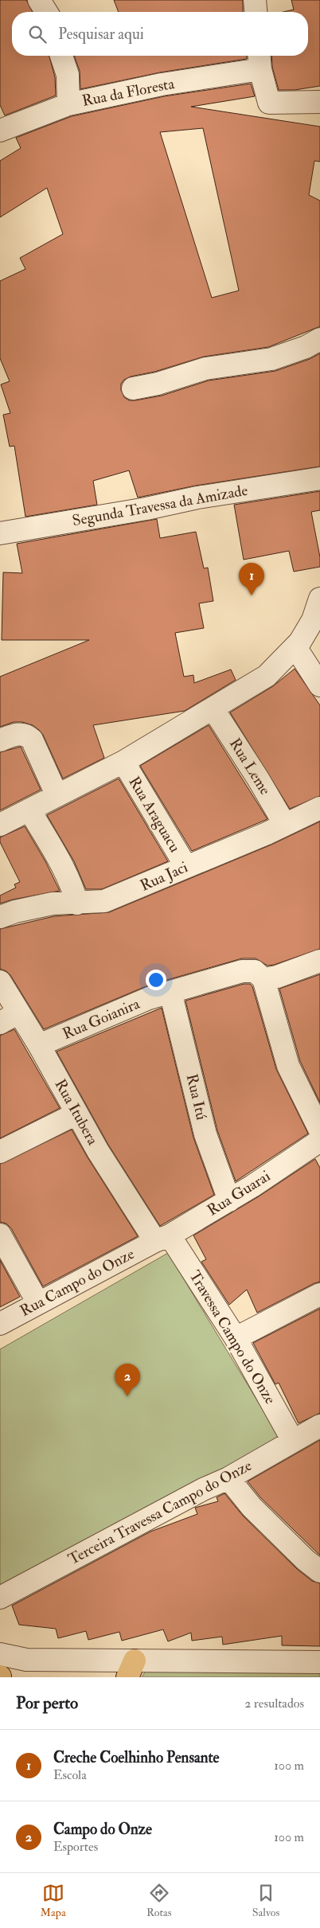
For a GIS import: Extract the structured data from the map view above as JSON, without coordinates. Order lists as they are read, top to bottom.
{
  "streets": {
    "street": [
      "Rua da Floresta",
      "Segunda Travessa da Amizade",
      "Rua Leme",
      "Rua Araguacu",
      "Rua Jaci",
      "Rua Goianira",
      "Rua Itú",
      "Rua Itubera",
      "Rua Guarai",
      "Rua Campo do Onze",
      "Travessa Campo do Onze",
      "Terceira Travessa Campo do Onze"
    ]
  },
  "crossings": [
    ["Rua Leme", "Rua Jaci"],
    ["Rua Araguacu", "Rua Jaci"],
    ["Rua Goianira", "Rua Itú"],
    ["Rua Goianira", "Rua Itubera"],
    ["Rua Itú", "Rua Guarai"],
    ["Rua Itubera", "Rua Guarai"],
    ["Rua Itubera", "Rua Campo do Onze"],
    ["Rua Itubera", "Travessa Campo do Onze"],
    ["Rua Guarai", "Rua Campo do Onze"],
    ["Rua Guarai", "Travessa Campo do Onze"],
    ["Rua Campo do Onze", "Travessa Campo do Onze"],
    ["Travessa Campo do Onze", "Terceira Travessa Campo do Onze"]
  ],
  "page": {
    "search": "Pesquisar aqui",
    "pins": ["1", "2"],
    "heading": ["Por perto", "2 resultados"],
    "list": [
      {
        "mark": "1",
        "name": "Creche Coelhinho Pensante",
        "note": "Escola",
        "value": "100 m"
      },
      {
        "mark": "2",
        "name": "Campo do Onze",
        "note": "Esportes",
        "value": "100 m"
      }
    ],
    "nav": ["Mapa", "Rotas", "Salvos"]
  }
}
